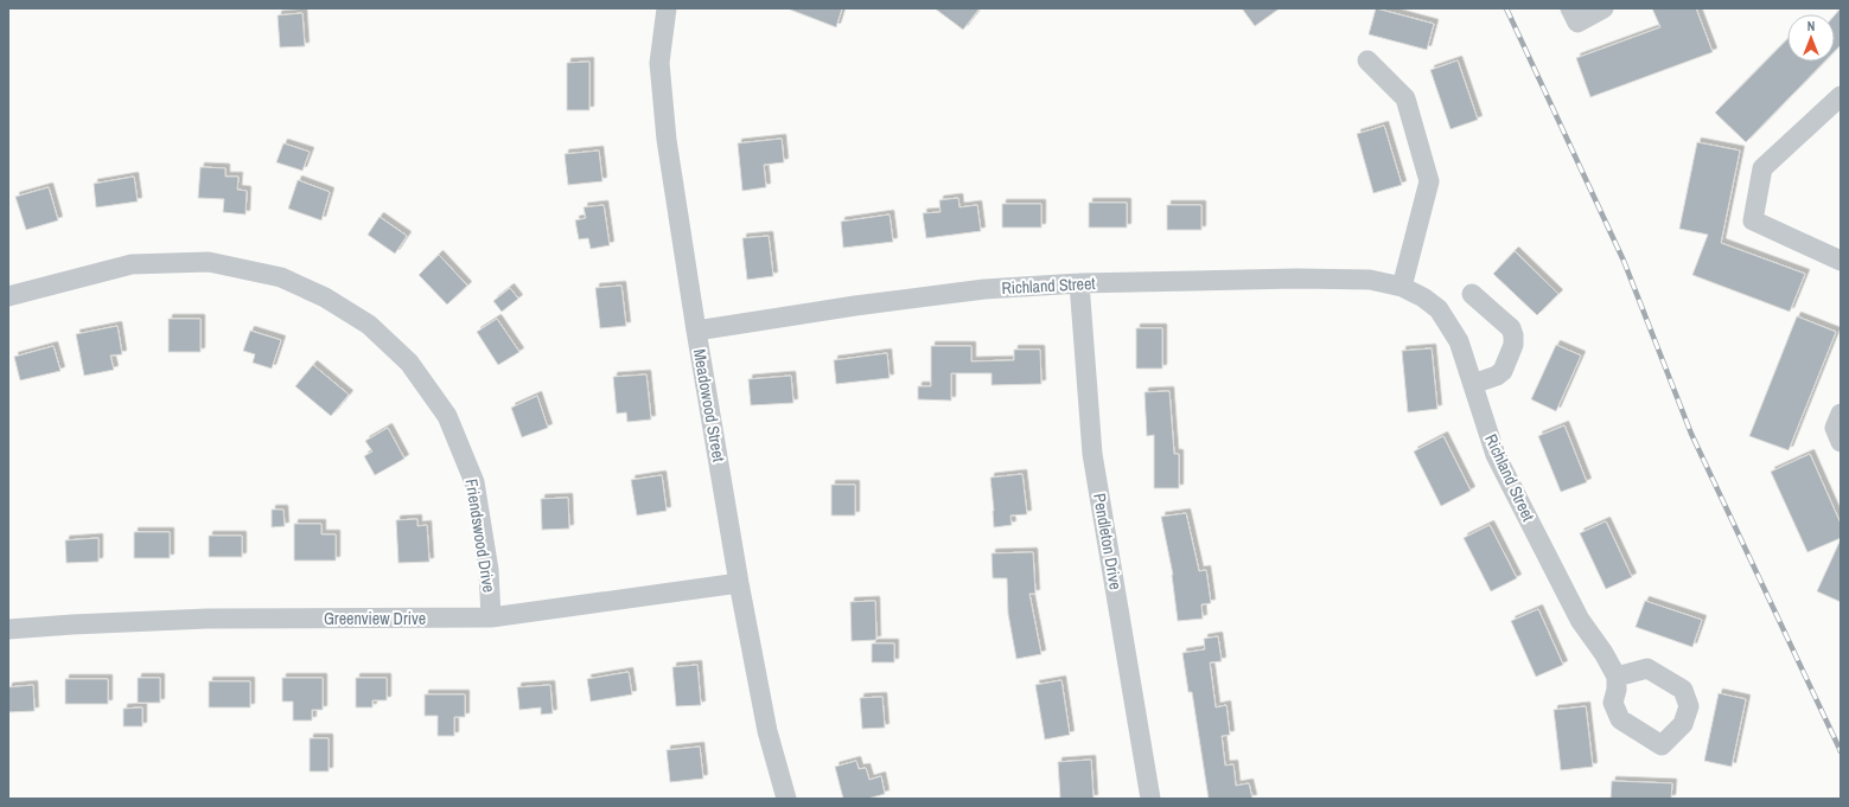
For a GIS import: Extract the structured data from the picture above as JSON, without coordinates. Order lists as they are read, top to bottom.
{
  "streets": {
    "street": [
      "Richland Street",
      "Meadowood Street",
      "Friendswood Drive",
      "Pendleton Drive",
      "Greenview Drive"
    ]
  },
  "crossings": [
    ["Richland Street", "Meadowood Street"],
    ["Richland Street", "Pendleton Drive"],
    ["Meadowood Street", "Greenview Drive"],
    ["Friendswood Drive", "Greenview Drive"]
  ],
  "north": "top"
}
